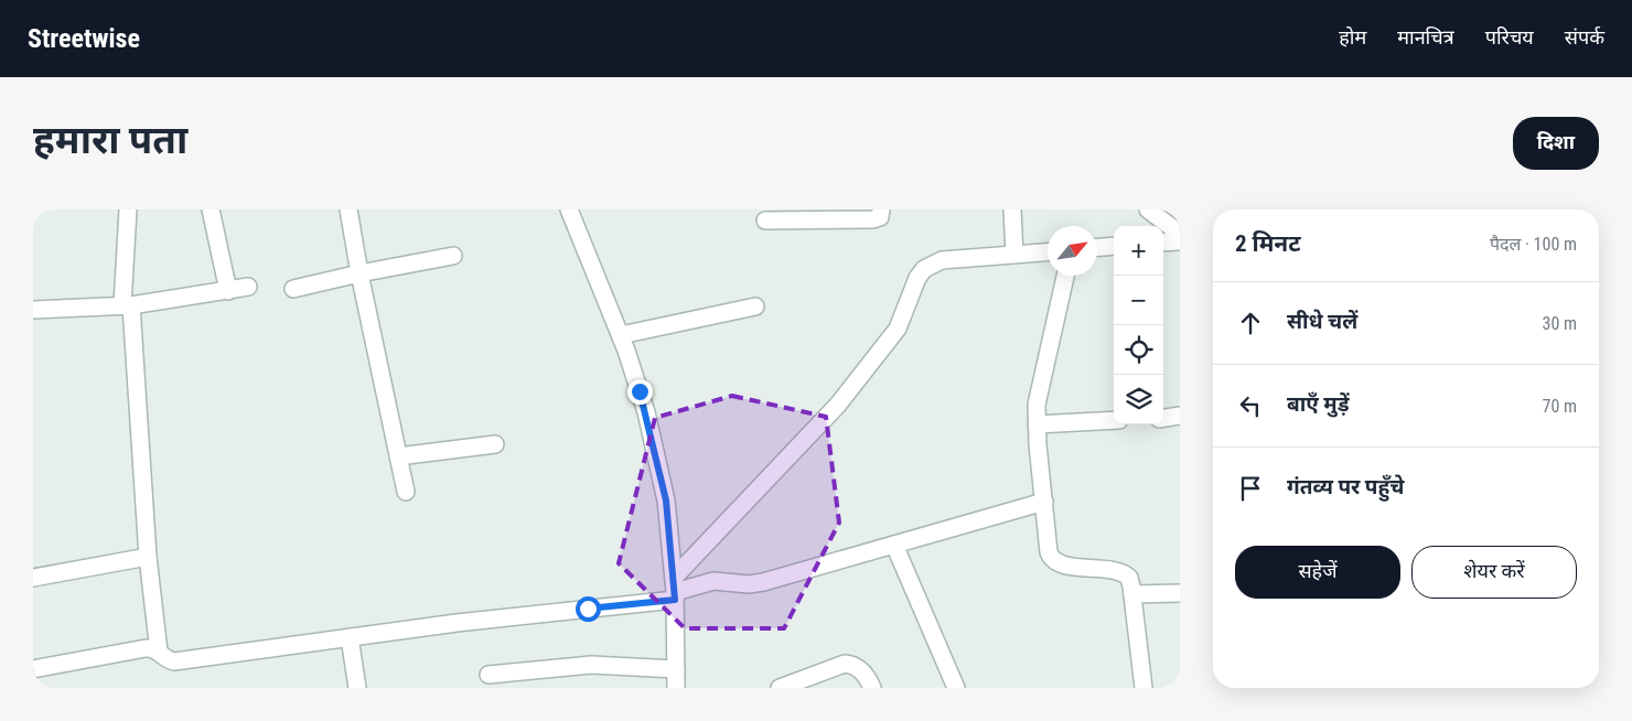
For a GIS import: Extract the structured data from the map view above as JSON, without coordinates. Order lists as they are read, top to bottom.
{
  "north": "top right",
  "page": {
    "header": "Streetwise",
    "nav": [
      "होम",
      "मानचित्र",
      "परिचय",
      "संपर्क"
    ],
    "buttons": [
      "दिशा",
      ["सहेजें", "शेयर करें"]
    ],
    "title": "हमारा पता",
    "heading": ["2 मिनट", "पैदल · 100 m"],
    "map_buttons": ["+", "−"],
    "list": [
      ["सीधे चलें", "30 m"],
      ["बाएँ मुड़ें", "70 m"],
      "गंतव्य पर पहुँचे"
    ]
  }
}
